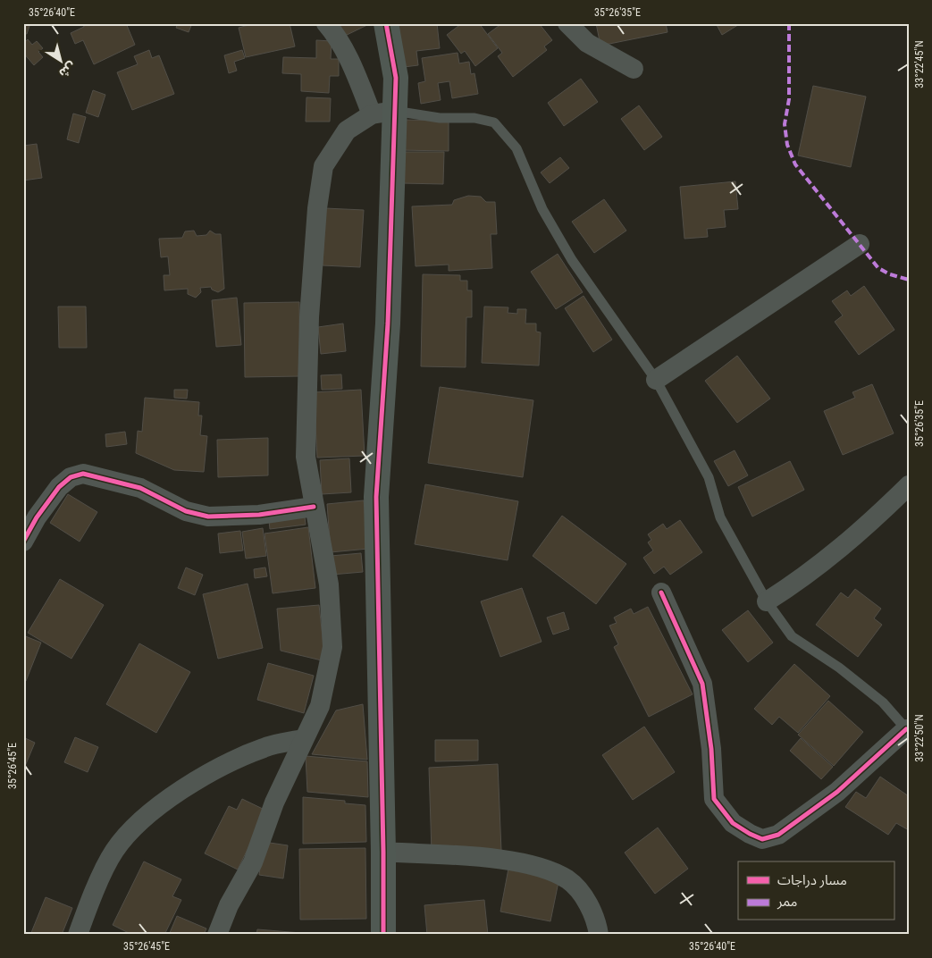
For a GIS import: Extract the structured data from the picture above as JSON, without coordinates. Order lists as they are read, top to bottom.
{
  "legend": ["مسار دراجات", "ممر"],
  "north": "bottom right",
  "coordinates": [
    "35°26'40\"E",
    "35°26'35\"E",
    "33°22'45\"N",
    "33°22'50\"N",
    "35°26'45\"E"
  ]
}
